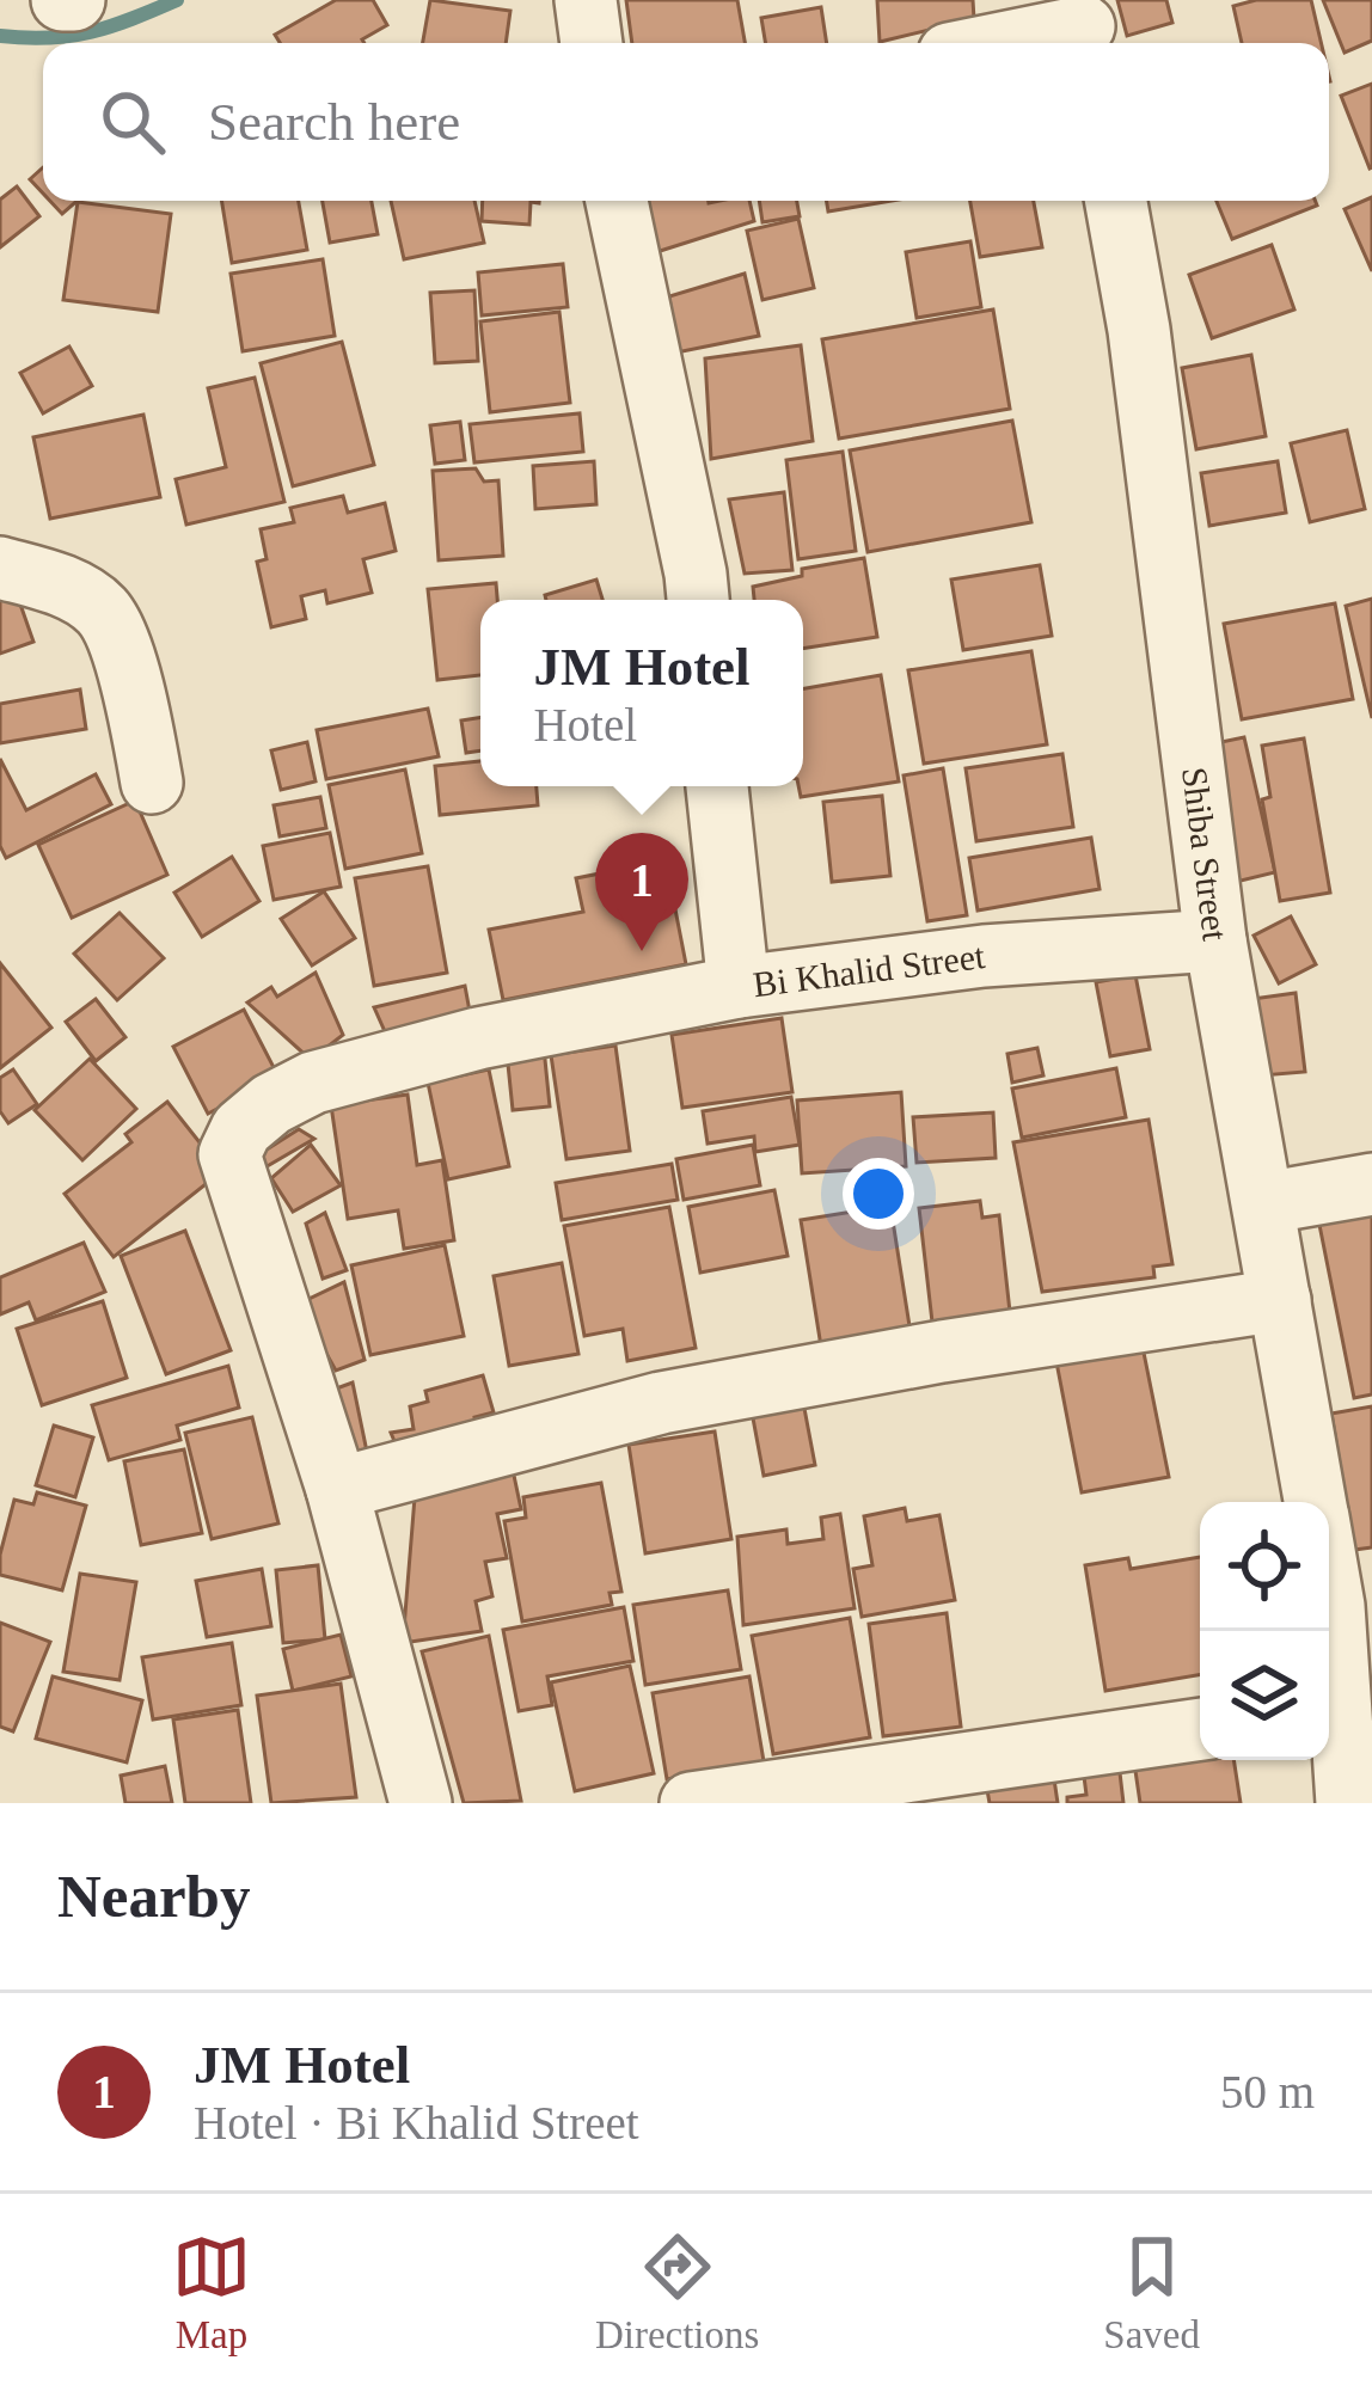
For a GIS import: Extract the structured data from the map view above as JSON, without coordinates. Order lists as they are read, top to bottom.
{
  "streets": {
    "street": ["Shiba Street", "Bi Khalid Street"]
  },
  "crossings": [
    ["Shiba Street", "Bi Khalid Street"]
  ],
  "page": {
    "search": "Search here",
    "popup": ["JM Hotel", "Hotel"],
    "pins": "1",
    "heading": "Nearby",
    "list": [
      {
        "mark": "1",
        "name": "JM Hotel",
        "note": "Hotel · Bi Khalid Street",
        "value": "50 m"
      }
    ],
    "nav": ["Map", "Directions", "Saved"]
  }
}
